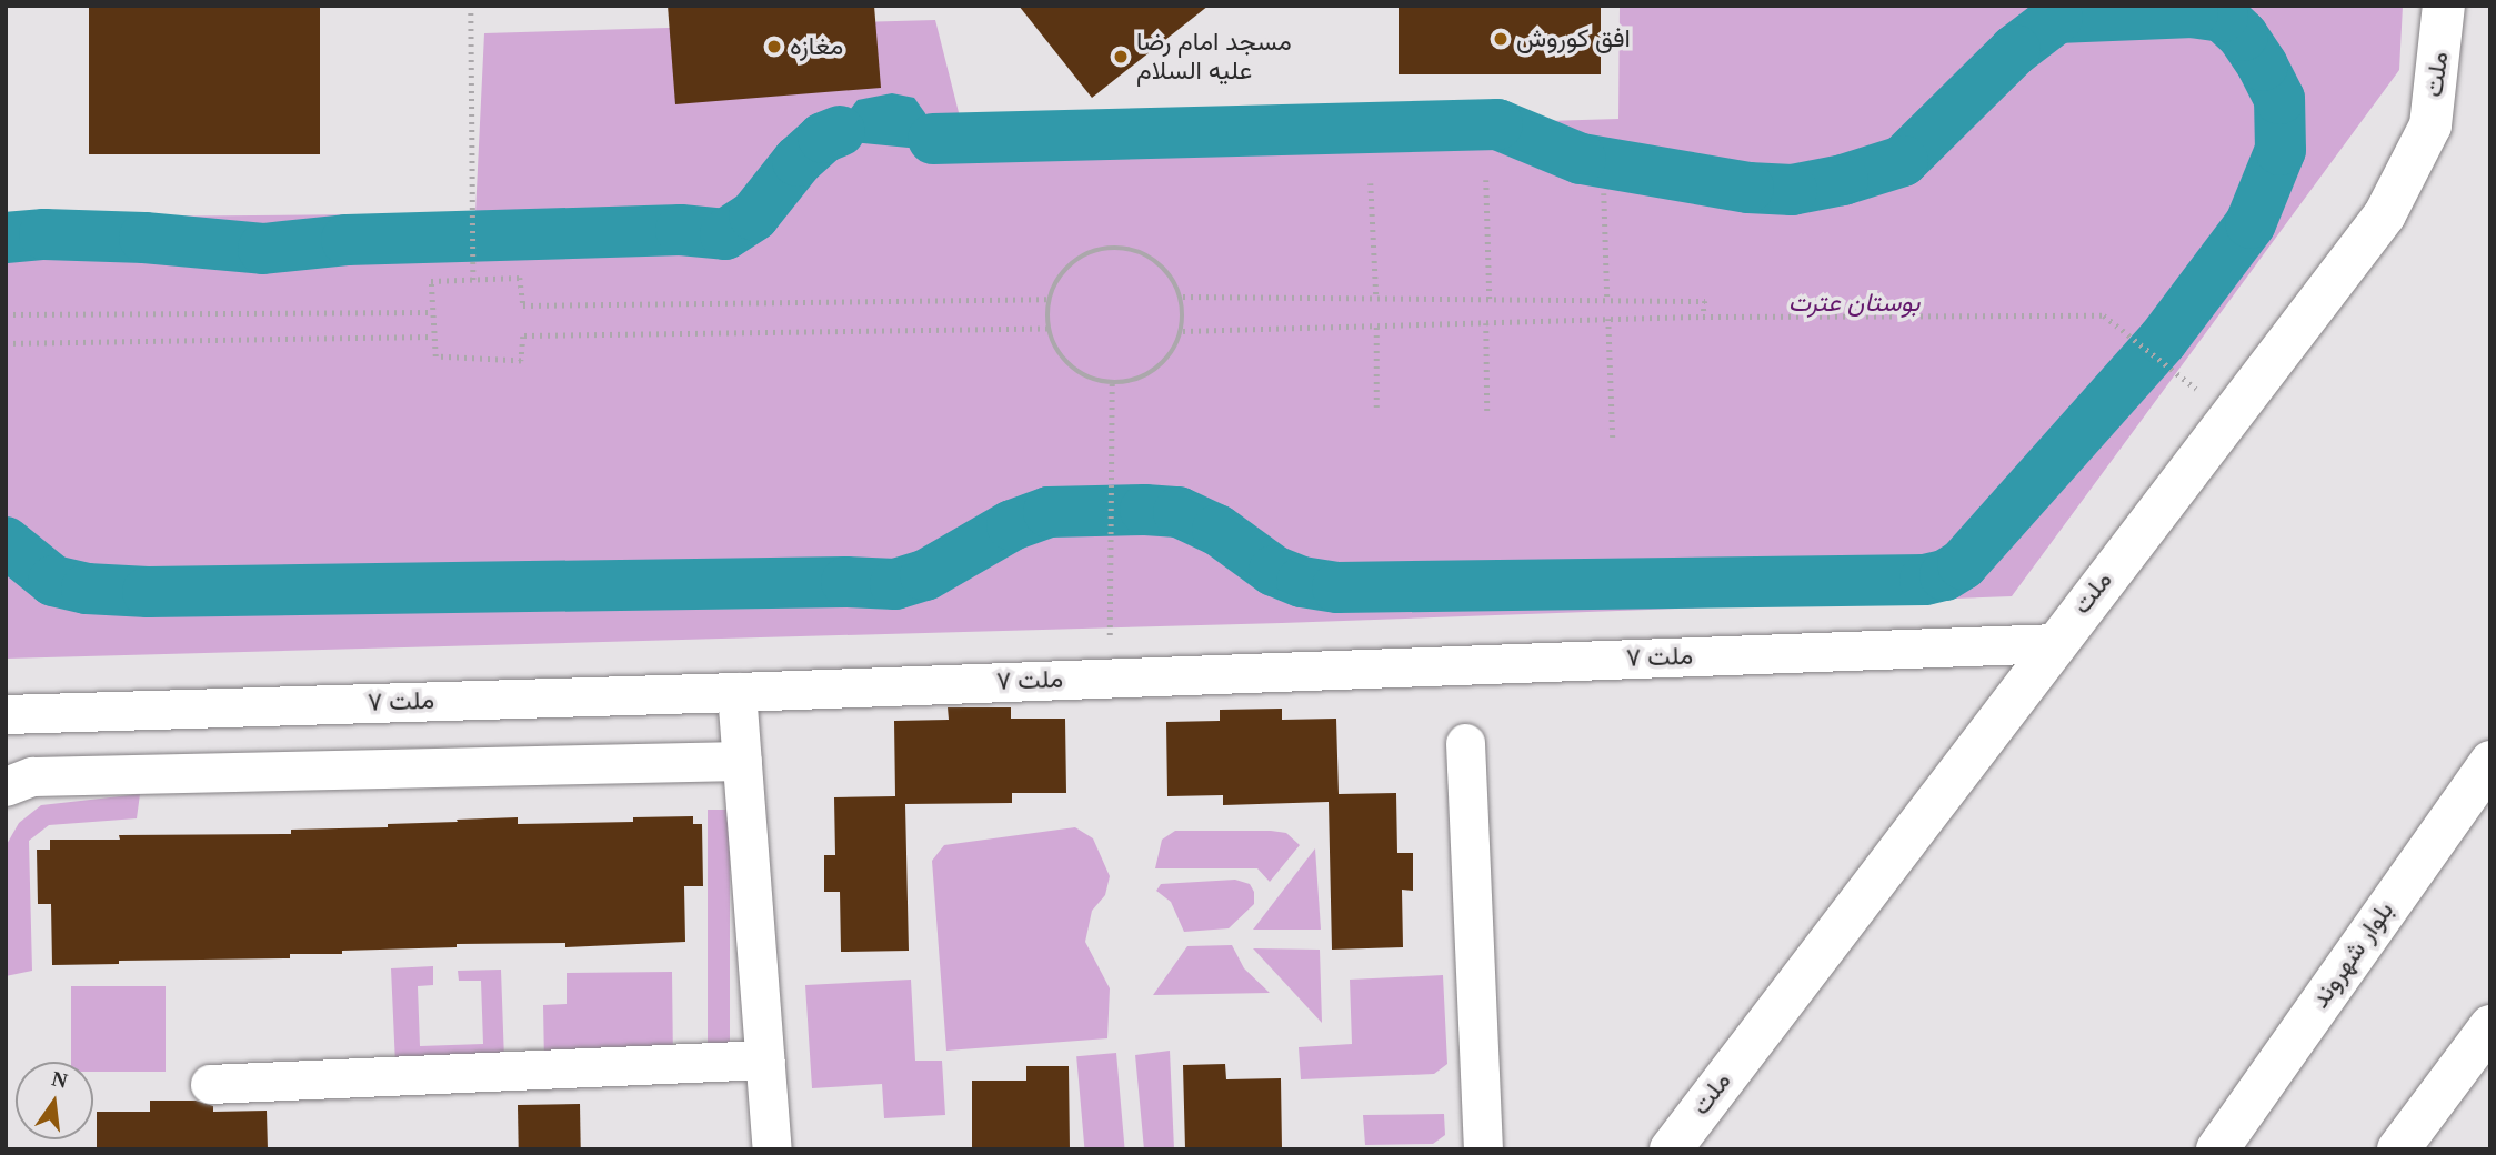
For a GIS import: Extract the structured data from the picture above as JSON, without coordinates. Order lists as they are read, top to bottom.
{
  "streets": {
    "street": ["ملت", "ملت ۷", "بلوار شهروند"]
  },
  "crossings": [
    ["ملت", "ملت ۷"]
  ],
  "parks": ["بوستان عترت"],
  "places": ["افق کوروش", "مغازه", "مسجد امام رضا علیه السلام"],
  "north": "top"
}
